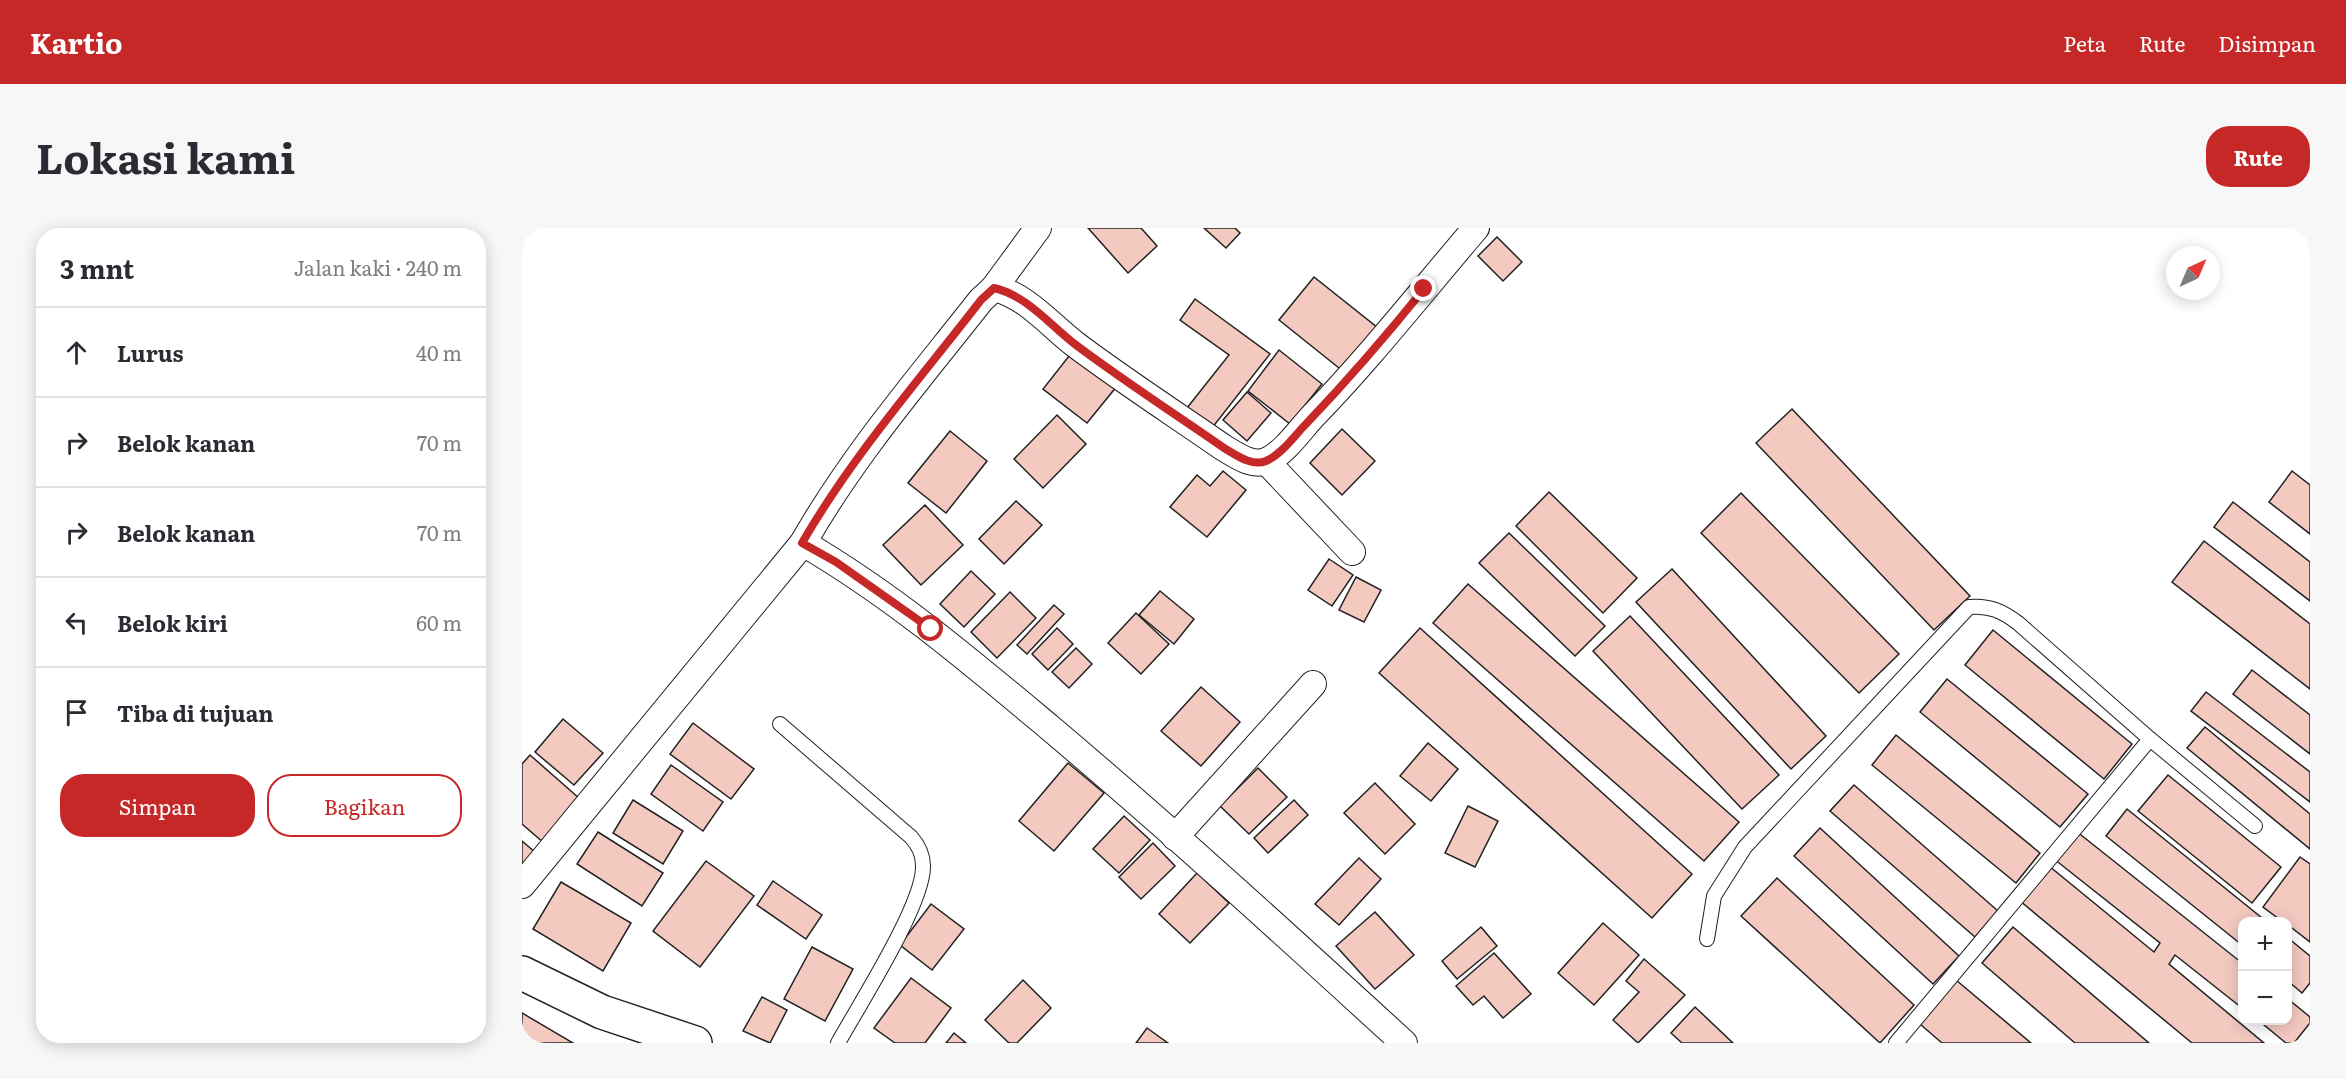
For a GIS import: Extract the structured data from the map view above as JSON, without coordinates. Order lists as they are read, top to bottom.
{
  "north": "top right",
  "page": {
    "header": "Kartio",
    "nav": ["Peta", "Rute", "Disimpan"],
    "title": "Lokasi kami",
    "buttons": [
      "Rute",
      ["Simpan", "Bagikan"]
    ],
    "heading": ["3 mnt", "Jalan kaki · 240 m"],
    "list": [
      ["Lurus", "40 m"],
      ["Belok kanan", "70 m"],
      ["Belok kanan", "70 m"],
      ["Belok kiri", "60 m"],
      "Tiba di tujuan"
    ],
    "map_buttons": ["+", "−"]
  }
}
